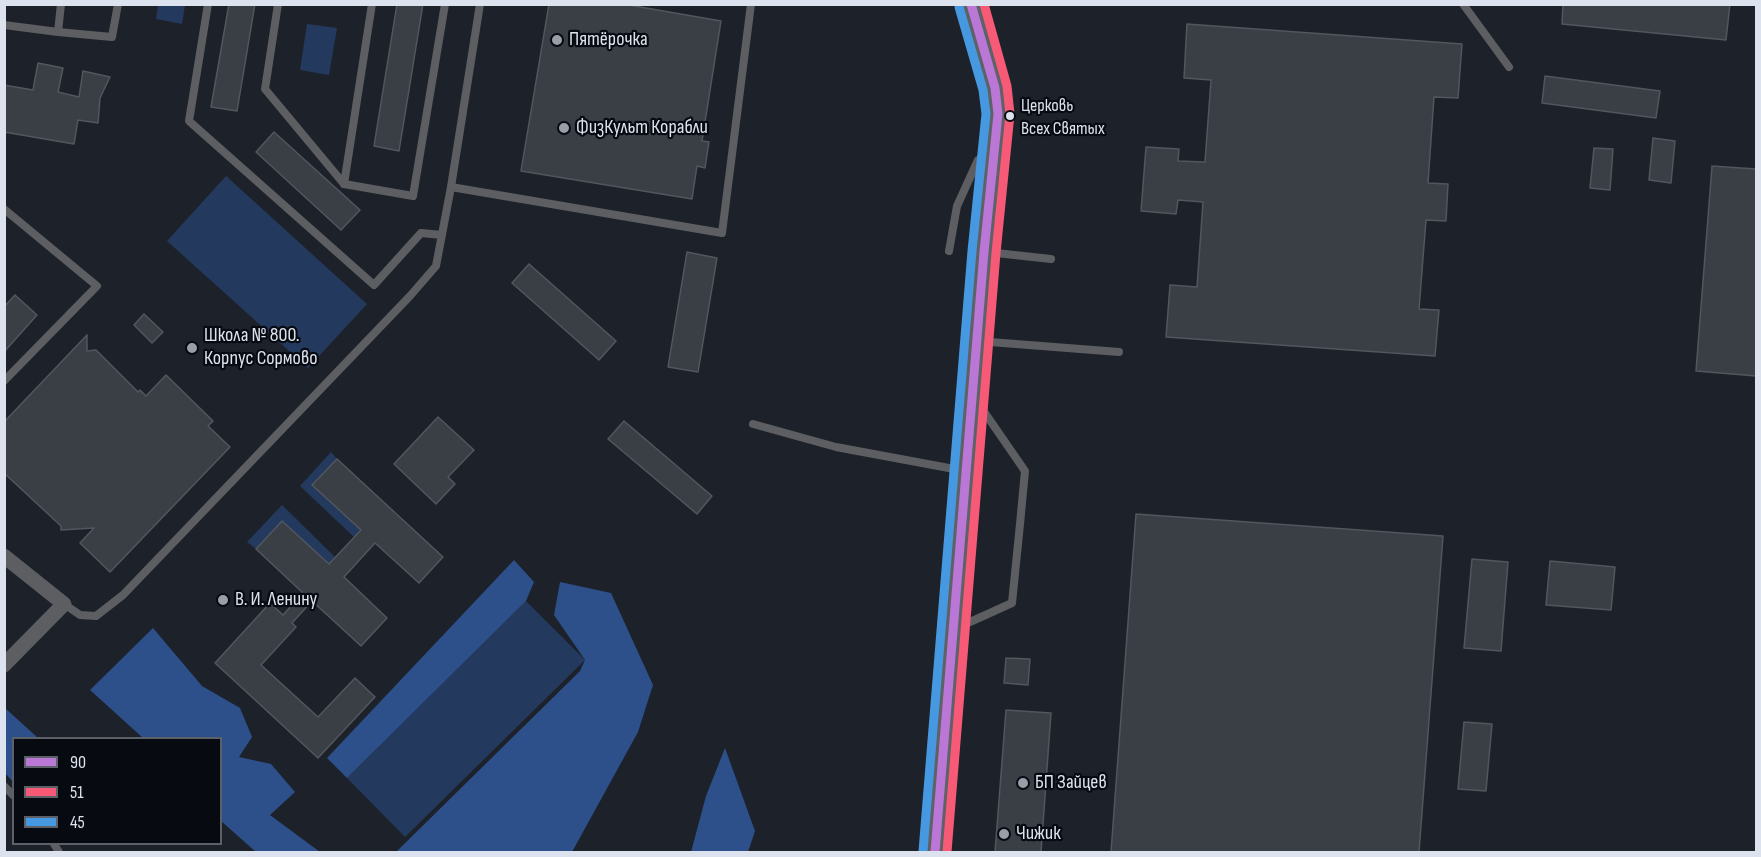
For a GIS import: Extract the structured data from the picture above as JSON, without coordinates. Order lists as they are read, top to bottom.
{
  "places": [
    "Пятёрочка",
    "Церковь Всех Святых",
    "ФизКульт Корабли",
    "Школа № 800. Корпус Сормово",
    "В. И. Ленину",
    "БП Зайцев",
    "Чижик"
  ],
  "lines": ["transit line 90", "transit line 51", "transit line 45"],
  "legend": ["90", "51", "45"]
}
